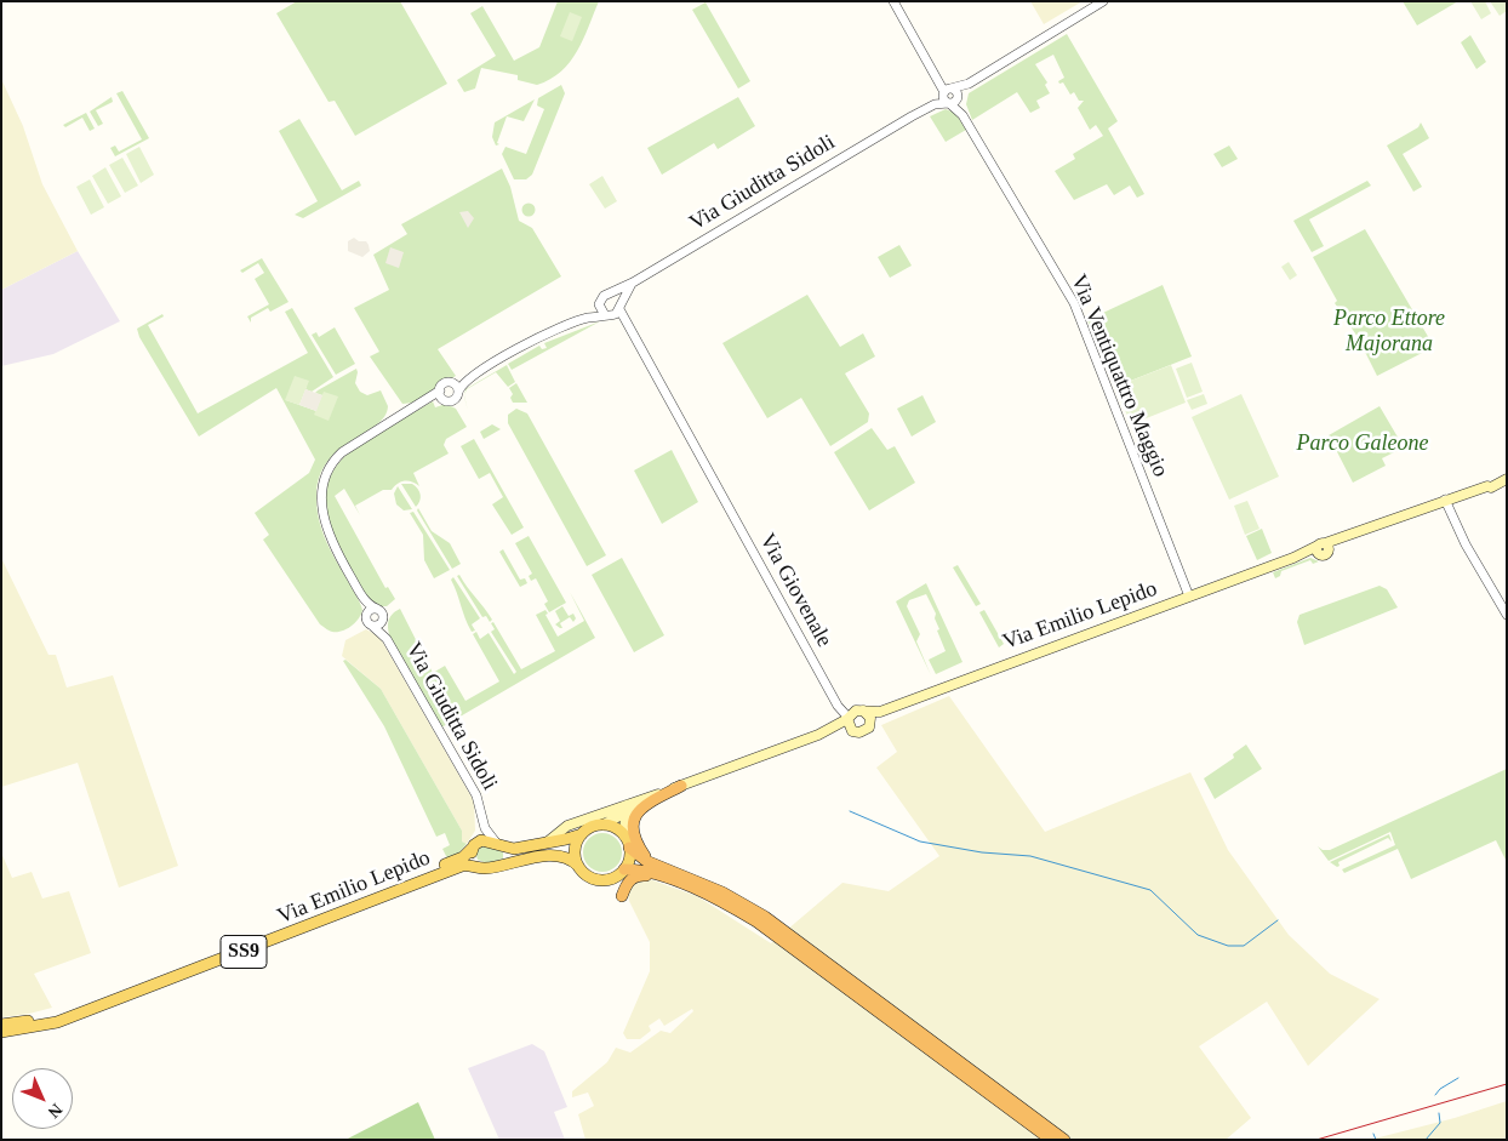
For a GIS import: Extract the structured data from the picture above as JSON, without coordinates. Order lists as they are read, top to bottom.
{
  "streets": {
    "main road": ["Via Emilio Lepido", "SS9"],
    "street": ["Via Giuditta Sidoli", "Via Ventiquattro Maggio", "Via Giovenale"]
  },
  "crossings": [
    ["Via Giuditta Sidoli", "Via Ventiquattro Maggio"],
    ["Via Giuditta Sidoli", "Via Giovenale"],
    ["Via Giuditta Sidoli", "Via Emilio Lepido"],
    ["Via Ventiquattro Maggio", "Via Emilio Lepido"]
  ],
  "parks": ["Parco Ettore Majorana", "Parco Galeone"],
  "north": "bottom right"
}
